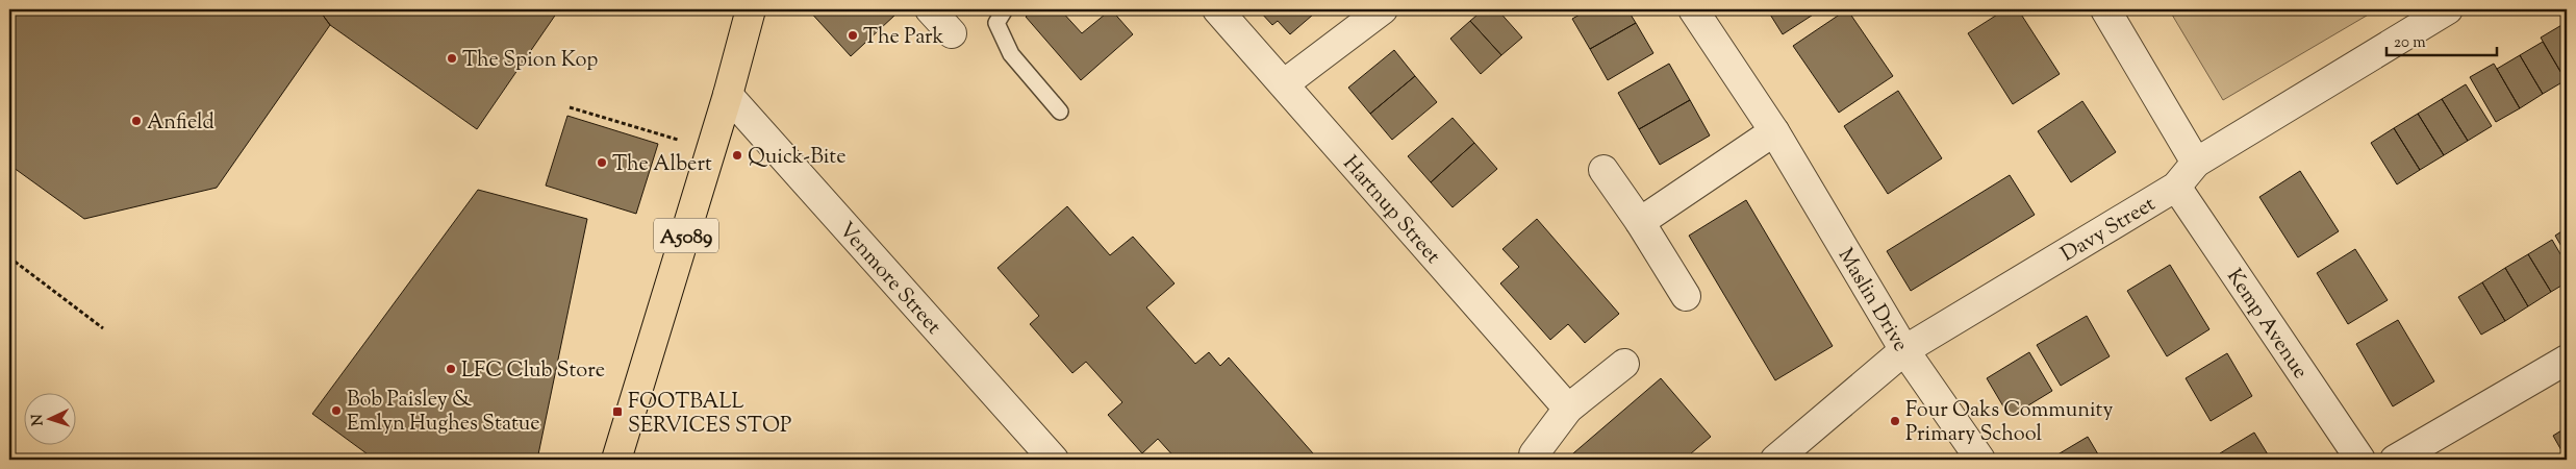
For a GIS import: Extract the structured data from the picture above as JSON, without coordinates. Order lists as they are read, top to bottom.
{
  "streets": {
    "highway": ["A5089"],
    "street": [
      "Hartnup Street",
      "Davy Street",
      "Venmore Street",
      "Maslin Drive",
      "Kemp Avenue"
    ]
  },
  "crossings": [
    ["Davy Street", "Maslin Drive"],
    ["Davy Street", "Kemp Avenue"],
    ["A5089", "Venmore Street"]
  ],
  "places": {
    "other": [
      "The Park",
      "The Spion Kop",
      "Anfield",
      "Quick-Bite",
      "The Albert",
      "LFC Club Store",
      "Bob Paisley & Emlyn Hughes Statue",
      "Four Oaks Community Primary School"
    ],
    "transit": ["FOOTBALL SERVICES STOP"]
  },
  "scale_bar": "20 m",
  "north": "left"
}
